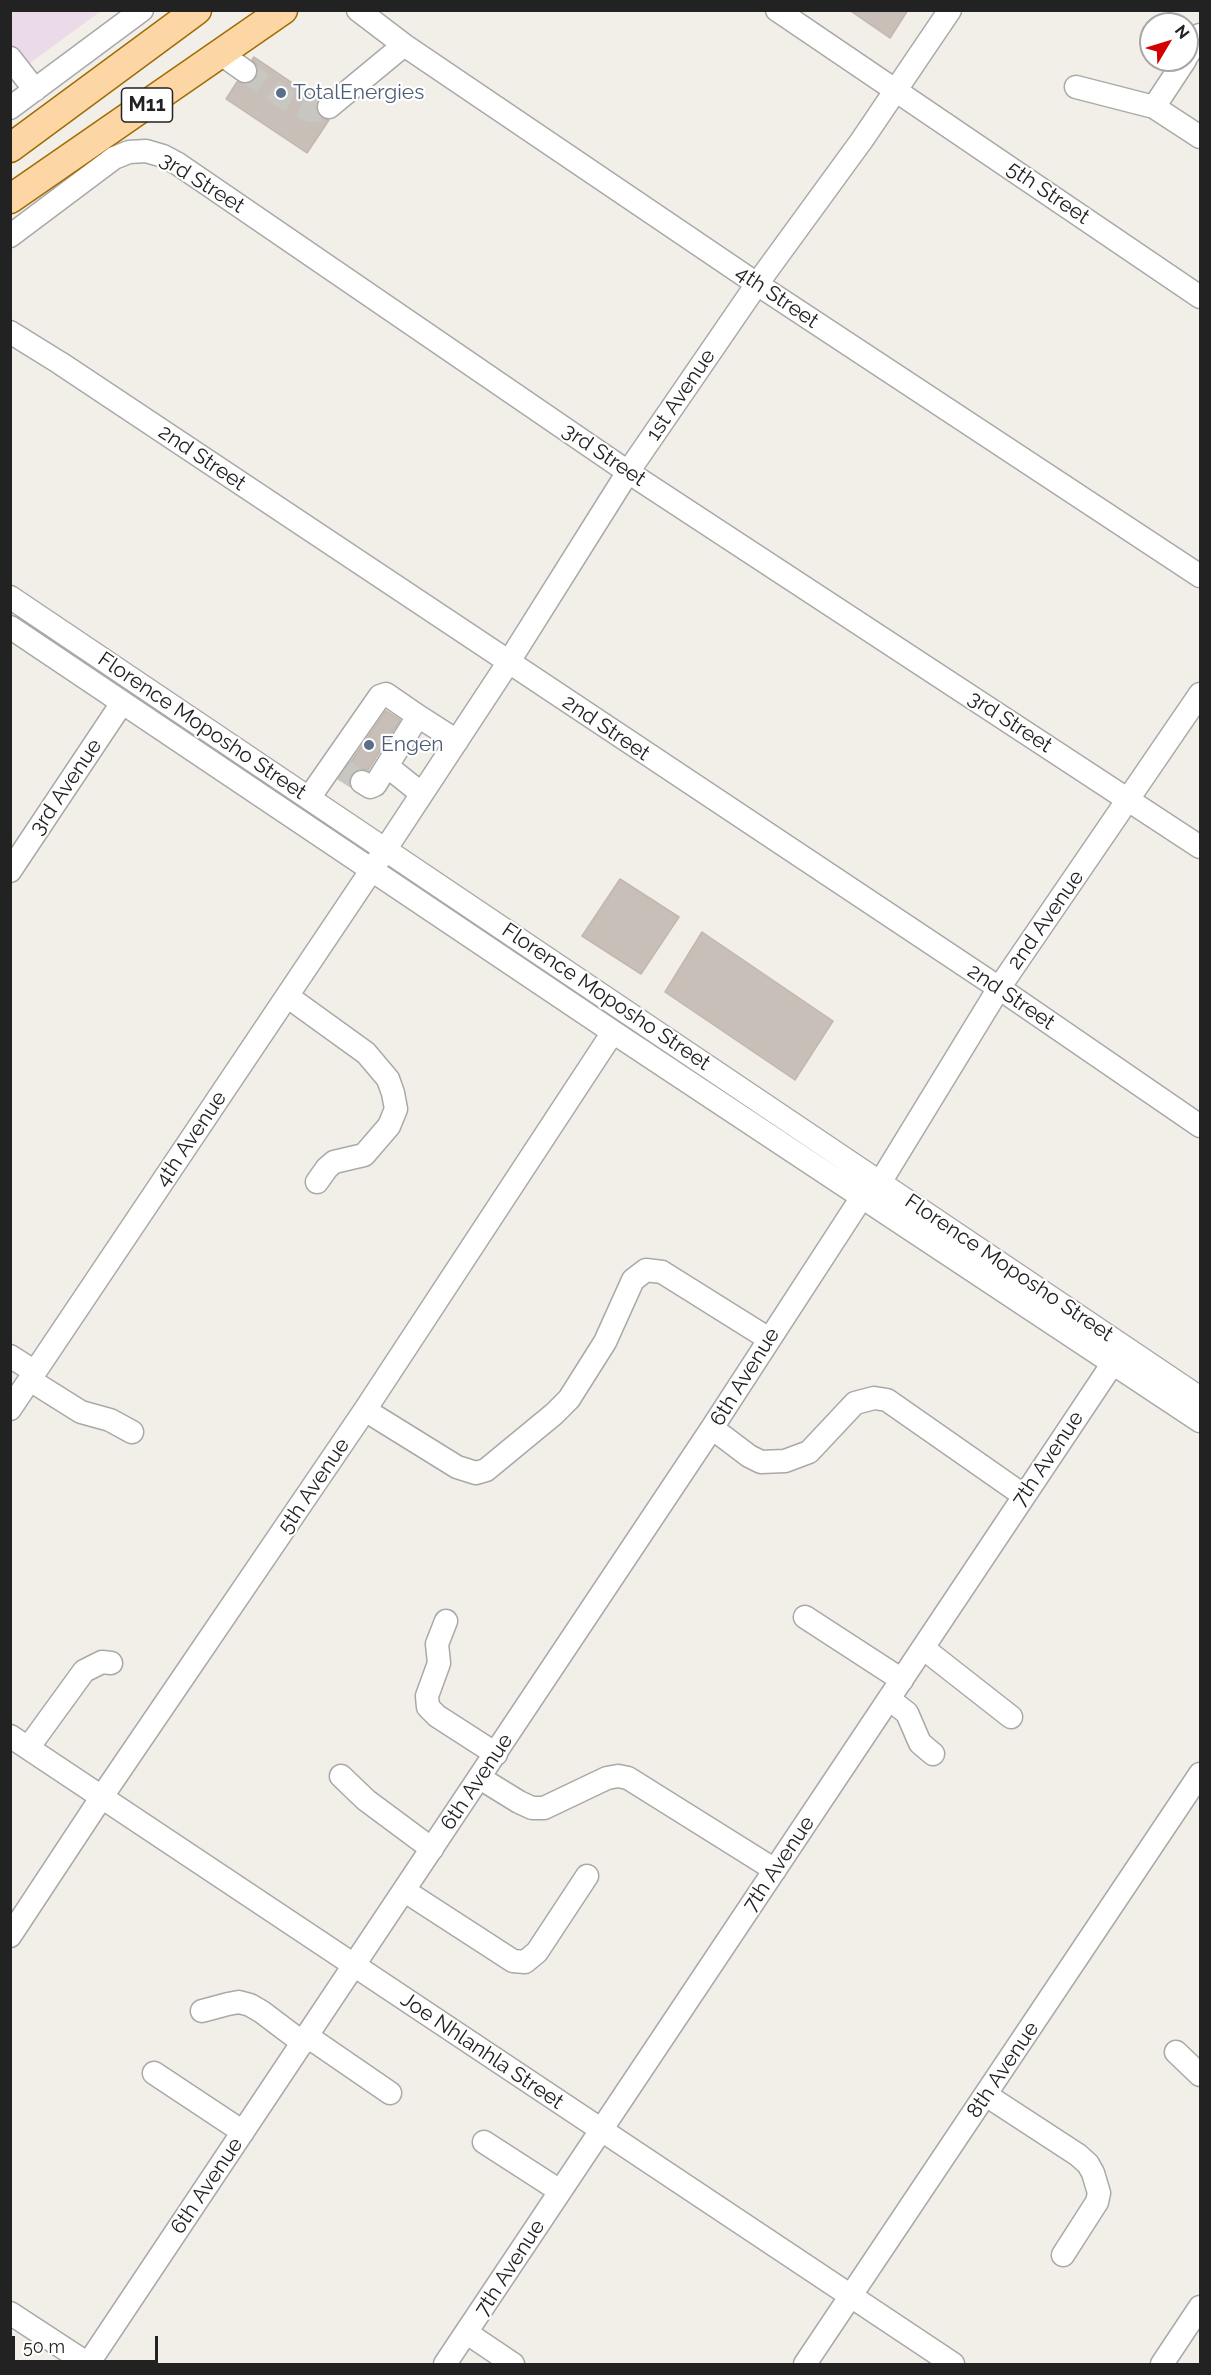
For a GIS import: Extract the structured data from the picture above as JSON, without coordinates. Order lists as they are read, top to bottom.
{
  "streets": {
    "main road": ["M11"],
    "street": [
      "3rd Street",
      "5th Street",
      "4th Street",
      "1st Avenue",
      "2nd Street",
      "Florence Moposho Street",
      "3rd Avenue",
      "2nd Avenue",
      "4th Avenue",
      "6th Avenue",
      "7th Avenue",
      "5th Avenue",
      "Joe Nhlanhla Street",
      "8th Avenue"
    ]
  },
  "crossings": [
    ["3rd Street", "1st Avenue"],
    ["3rd Street", "2nd Avenue"],
    ["5th Street", "1st Avenue"],
    ["4th Street", "1st Avenue"],
    ["1st Avenue", "2nd Street"],
    ["1st Avenue", "Florence Moposho Street"],
    ["1st Avenue", "4th Avenue"],
    ["2nd Street", "2nd Avenue"],
    ["Florence Moposho Street", "3rd Avenue"],
    ["Florence Moposho Street", "2nd Avenue"],
    ["Florence Moposho Street", "4th Avenue"],
    ["Florence Moposho Street", "6th Avenue"],
    ["Florence Moposho Street", "7th Avenue"],
    ["Florence Moposho Street", "5th Avenue"],
    ["6th Avenue", "Joe Nhlanhla Street"],
    ["7th Avenue", "Joe Nhlanhla Street"],
    ["5th Avenue", "Joe Nhlanhla Street"],
    ["Joe Nhlanhla Street", "8th Avenue"]
  ],
  "places": ["TotalEnergies", "Engen"],
  "scale_bar": "50 m",
  "north": "top right"
}
